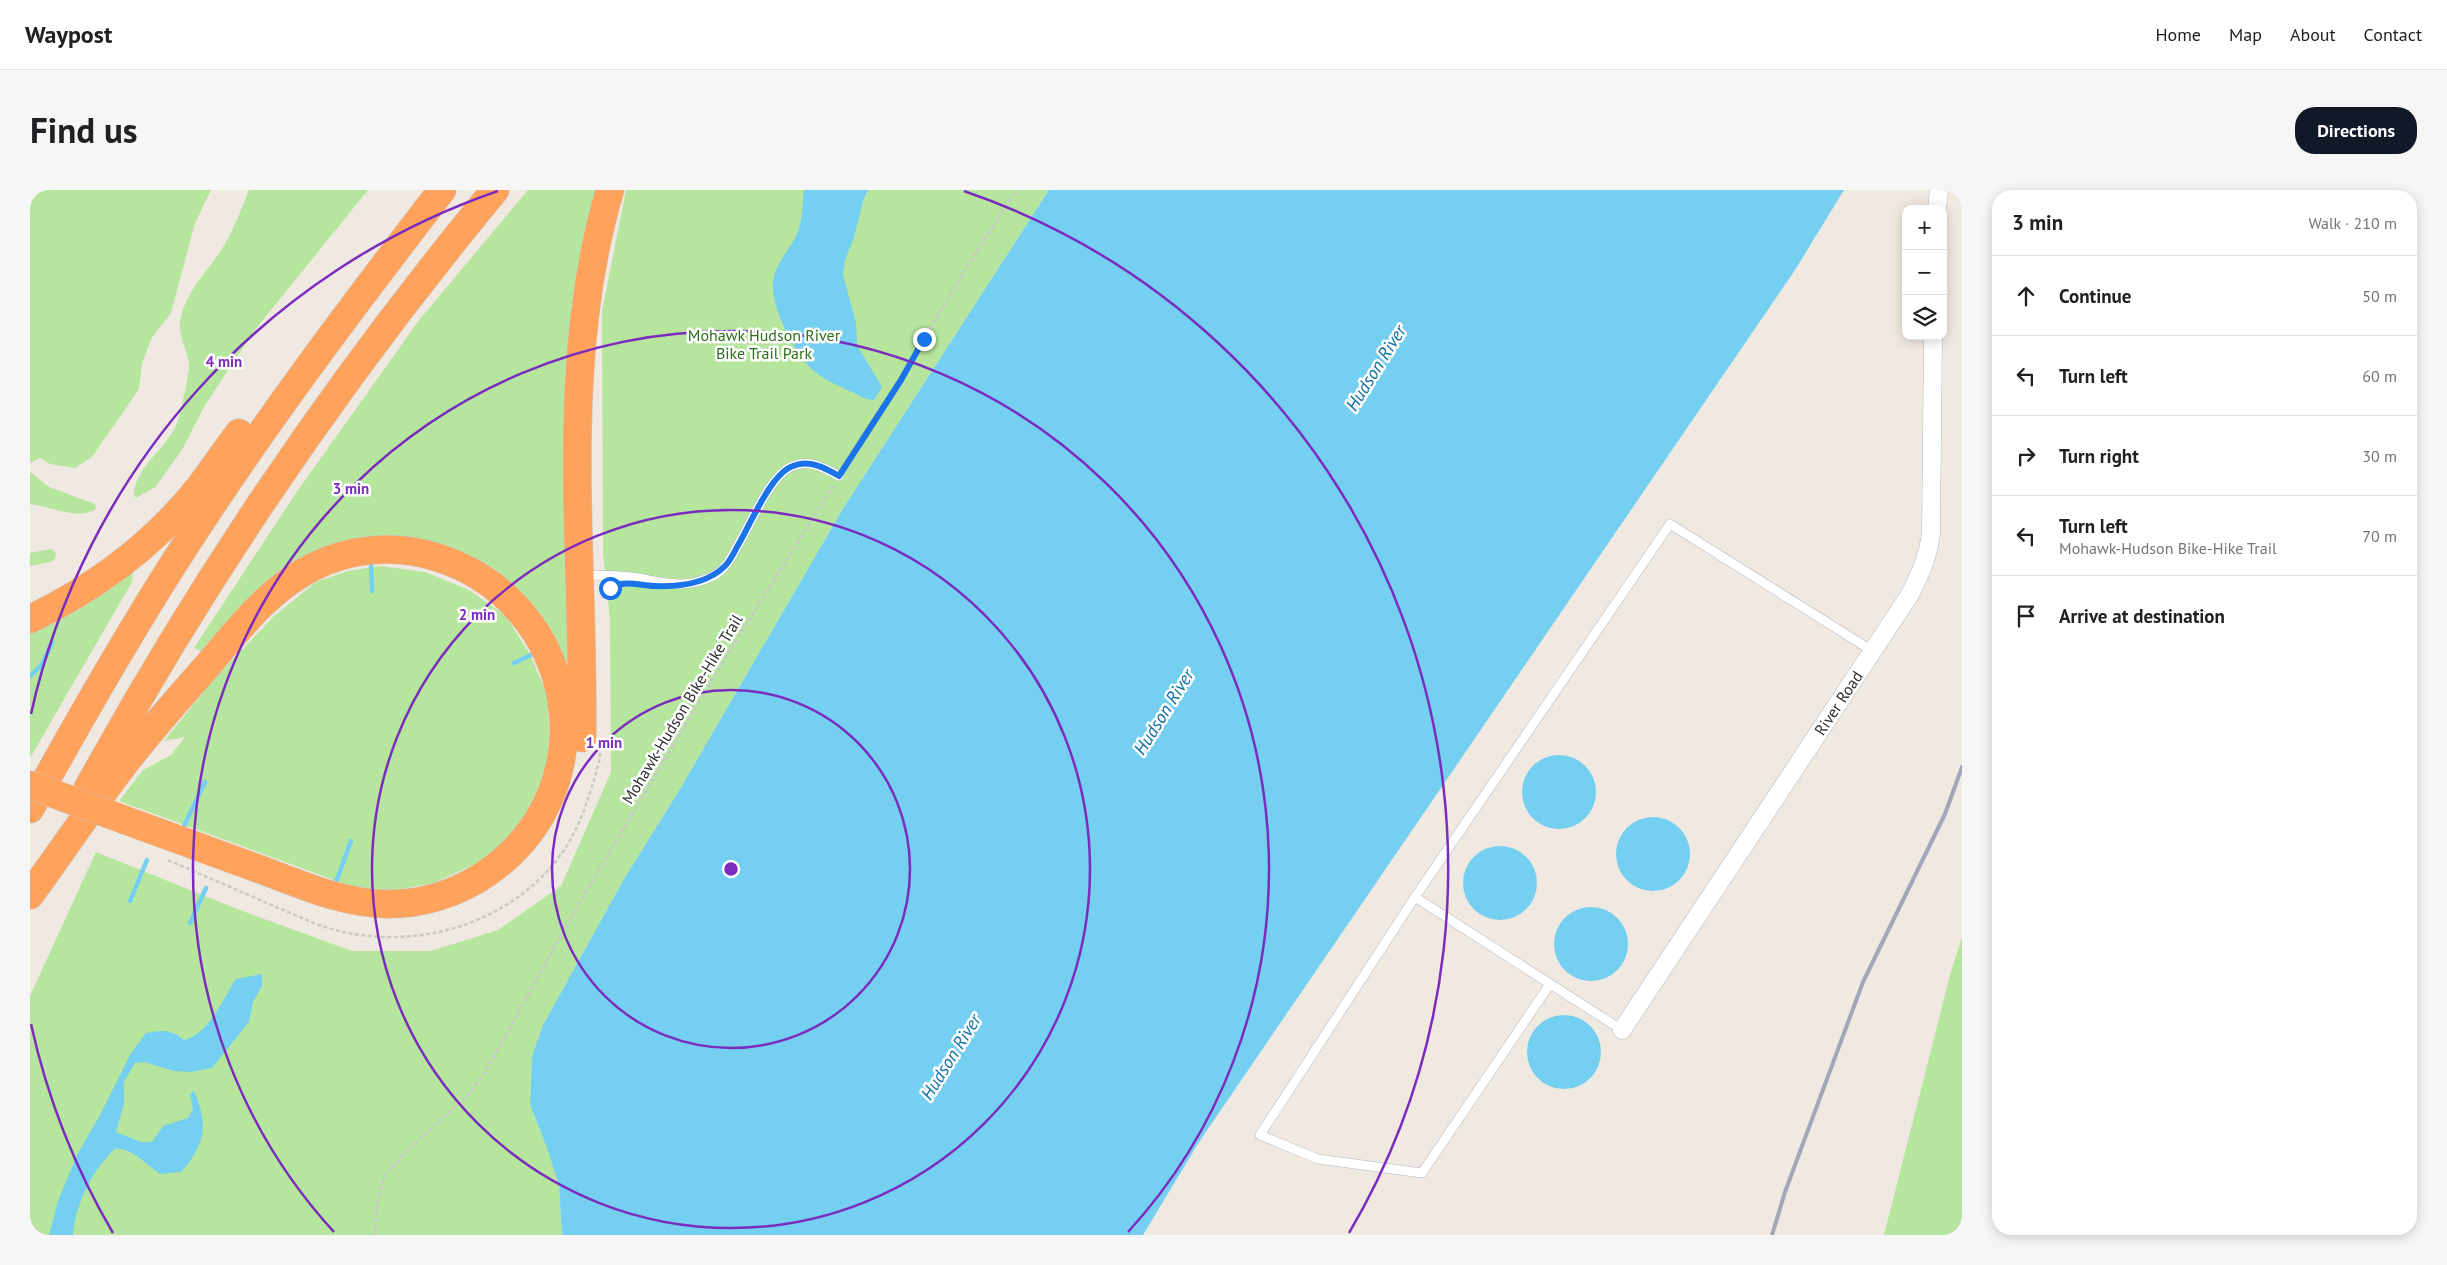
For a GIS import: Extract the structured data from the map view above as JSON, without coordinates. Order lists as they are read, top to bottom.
{
  "streets": {
    "street": ["River Road"],
    "path": ["Mohawk-Hudson Bike-Hike Trail"]
  },
  "water": ["Hudson River"],
  "parks": ["Mohawk Hudson River Bike Trail Park"],
  "page": {
    "header": "Waypost",
    "nav": [
      "Home",
      "Map",
      "About",
      "Contact"
    ],
    "title": "Find us",
    "buttons": "Directions",
    "heading": ["3 min", "Walk · 210 m"],
    "map_buttons": ["+", "−"],
    "list": [
      ["Continue", "50 m"],
      ["Turn left", "60 m"],
      ["Turn right", "30 m"],
      ["Turn left", "Mohawk-Hudson Bike-Hike Trail", "70 m"],
      "Arrive at destination"
    ]
  },
  "rings": [
    "4 min",
    "3 min",
    "2 min",
    "1 min"
  ]
}
